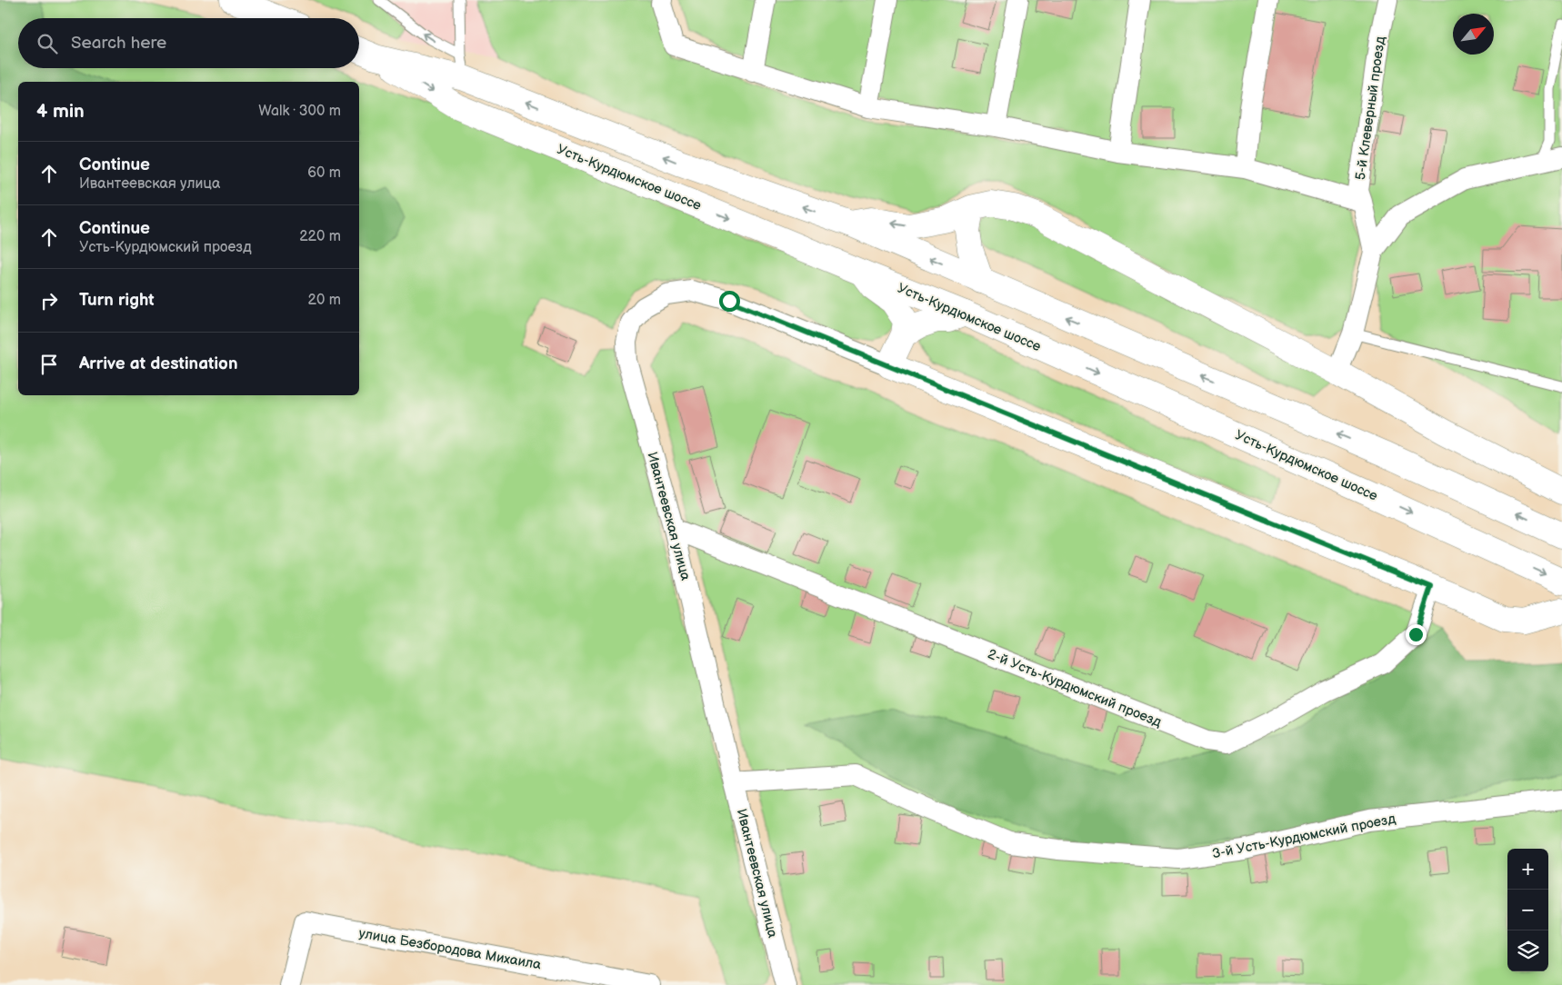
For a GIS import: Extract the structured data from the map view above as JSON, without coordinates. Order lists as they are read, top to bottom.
{
  "streets": {
    "main road": ["Усть-Курдюмское шоссе"],
    "street": [
      "5-й Клеверный проезд",
      "Ивантеевская улица",
      "2-й Усть-Курдюмский проезд",
      "3-й Усть-Курдюмский проезд",
      "улица Безбородова Михаила"
    ]
  },
  "crossings": [
    ["Ивантеевская улица", "2-й Усть-Курдюмский проезд"],
    ["Ивантеевская улица", "3-й Усть-Курдюмский проезд"]
  ],
  "north": "top right",
  "page": {
    "search": "Search here",
    "heading": ["4 min", "Walk · 300 m"],
    "list": [
      ["Continue", "Ивантеевская улица", "60 m"],
      ["Continue", "Усть-Курдюмский проезд", "220 m"],
      ["Turn right", "20 m"],
      "Arrive at destination"
    ],
    "map_buttons": ["+", "−"]
  }
}
